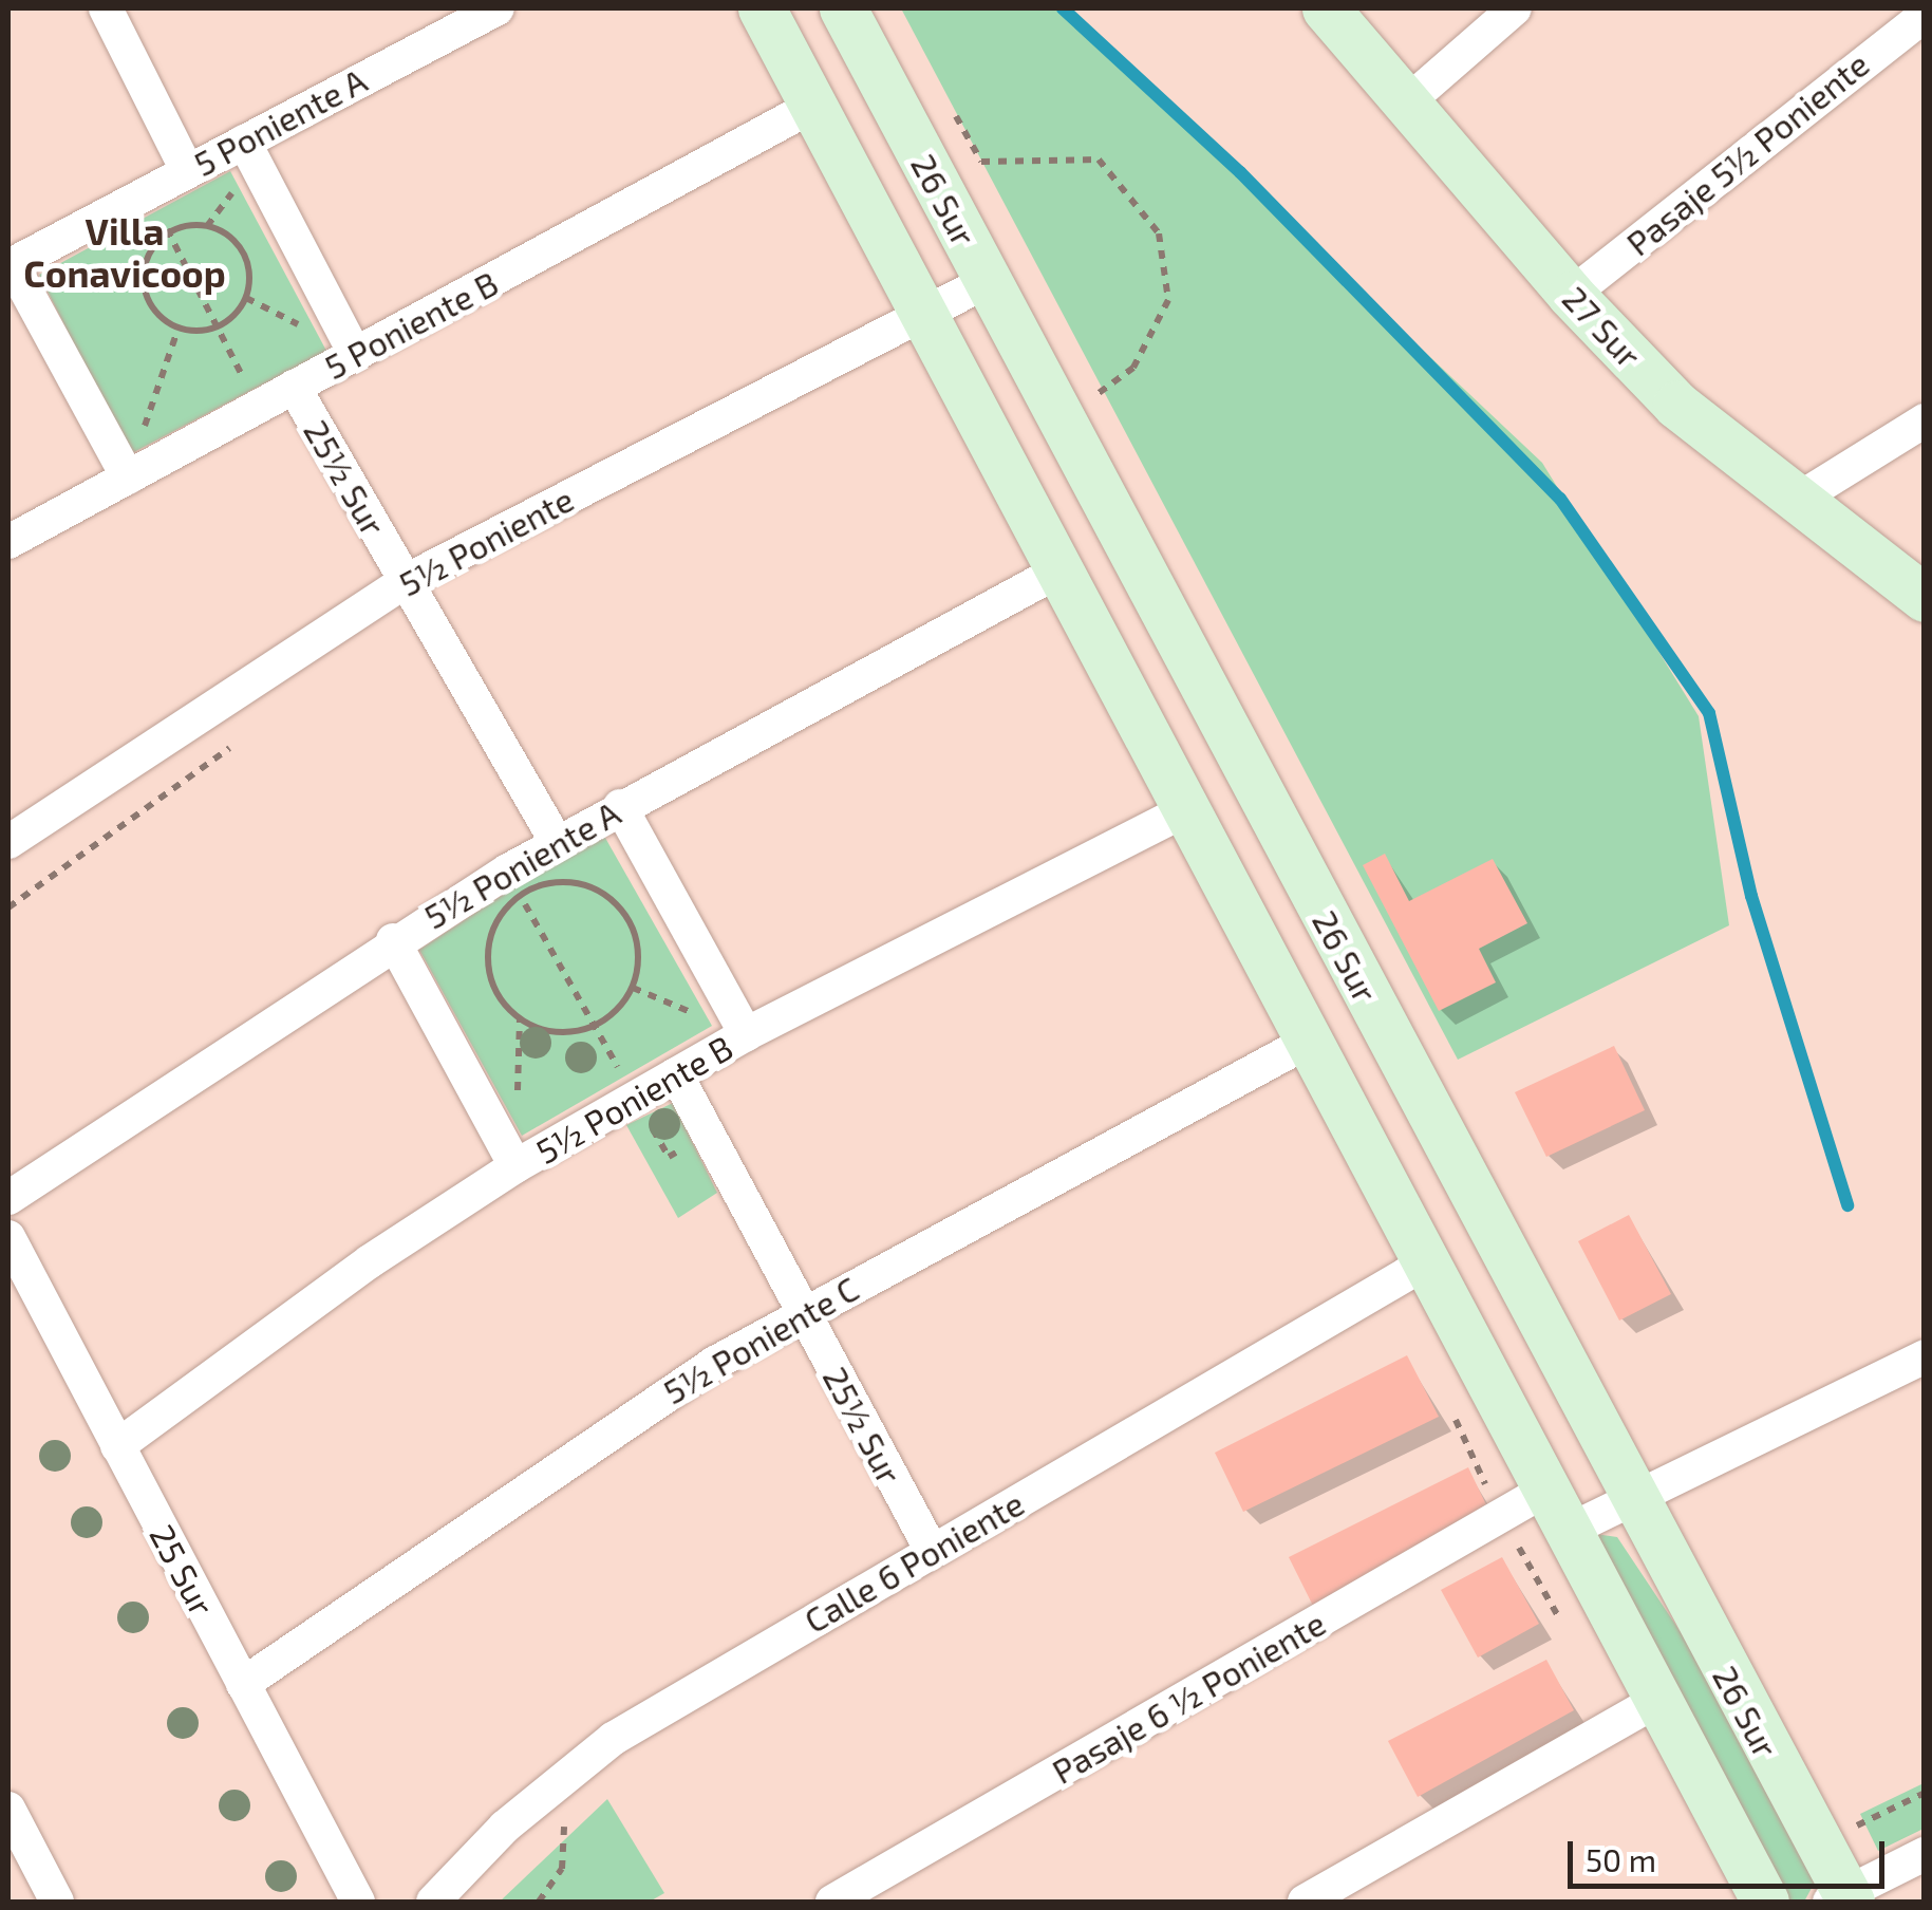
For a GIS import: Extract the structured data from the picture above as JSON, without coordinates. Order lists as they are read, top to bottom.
{
  "streets": {
    "street": [
      "5 Poniente A",
      "Pasaje 5½ Poniente",
      "26 Sur",
      "5 Poniente B",
      "27 Sur",
      "25½ Sur",
      "5½ Poniente",
      "5½ Poniente A",
      "5½ Poniente B",
      "5½ Poniente C",
      "Calle 6 Poniente",
      "25 Sur",
      "Pasaje 6 ½ Poniente"
    ]
  },
  "crossings": [
    ["Pasaje 5½ Poniente", "27 Sur"],
    ["26 Sur", "5 Poniente B"],
    ["26 Sur", "5½ Poniente"],
    ["26 Sur", "5½ Poniente A"],
    ["26 Sur", "5½ Poniente B"],
    ["26 Sur", "5½ Poniente C"],
    ["26 Sur", "Calle 6 Poniente"],
    ["26 Sur", "Pasaje 6 ½ Poniente"],
    ["5 Poniente B", "25½ Sur"],
    ["25½ Sur", "5½ Poniente"],
    ["25½ Sur", "5½ Poniente A"],
    ["25½ Sur", "5½ Poniente B"],
    ["25½ Sur", "5½ Poniente C"],
    ["25½ Sur", "Calle 6 Poniente"],
    ["5½ Poniente B", "25 Sur"],
    ["5½ Poniente C", "25 Sur"]
  ],
  "districts": ["Villa Conavicoop"],
  "scale_bar": "50 m"
}
